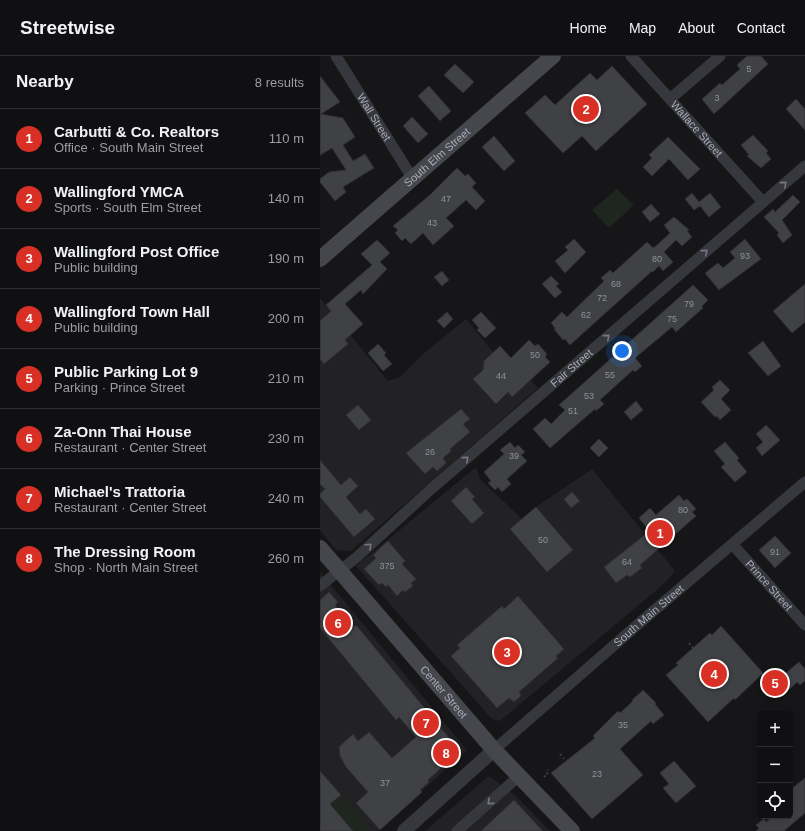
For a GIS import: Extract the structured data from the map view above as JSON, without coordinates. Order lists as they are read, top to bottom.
{
  "streets": {
    "main road": ["South Elm Street", "Center Street"],
    "street": [
      "Wall Street",
      "Wallace Street",
      "Fair Street",
      "Prince Street",
      "South Main Street"
    ]
  },
  "crossings": [
    ["Wall Street", "South Elm Street"],
    ["Wallace Street", "Fair Street"],
    ["Fair Street", "Center Street"],
    ["Prince Street", "South Main Street"],
    ["South Main Street", "Center Street"]
  ],
  "one_way": ["Fair Street"],
  "house_numbers": [
    "5",
    "3",
    "47",
    "43",
    "93",
    "80",
    "68",
    "72",
    "79",
    "62",
    "75",
    "50",
    "55",
    "44",
    "53",
    "51",
    "26",
    "39",
    "80",
    "50",
    "91",
    "64",
    "375",
    "35",
    "23",
    "37"
  ],
  "page": {
    "header": "Streetwise",
    "nav": [
      "Home",
      "Map",
      "About",
      "Contact"
    ],
    "heading": ["Nearby", "8 results"],
    "pins": [
      "2",
      "1",
      "6",
      "3",
      "4",
      "5",
      "7",
      "8"
    ],
    "list": [
      {
        "mark": "1",
        "name": "Carbutti & Co. Realtors",
        "note": "Office · South Main Street",
        "value": "110 m"
      },
      {
        "mark": "2",
        "name": "Wallingford YMCA",
        "note": "Sports · South Elm Street",
        "value": "140 m"
      },
      {
        "mark": "3",
        "name": "Wallingford Post Office",
        "note": "Public building",
        "value": "190 m"
      },
      {
        "mark": "4",
        "name": "Wallingford Town Hall",
        "note": "Public building",
        "value": "200 m"
      },
      {
        "mark": "5",
        "name": "Public Parking Lot 9",
        "note": "Parking · Prince Street",
        "value": "210 m"
      },
      {
        "mark": "6",
        "name": "Za-Onn Thai House",
        "note": "Restaurant · Center Street",
        "value": "230 m"
      },
      {
        "mark": "7",
        "name": "Michael's Trattoria",
        "note": "Restaurant · Center Street",
        "value": "240 m"
      },
      {
        "mark": "8",
        "name": "The Dressing Room",
        "note": "Shop · North Main Street",
        "value": "260 m"
      }
    ],
    "map_buttons": ["+", "−"]
  }
}
